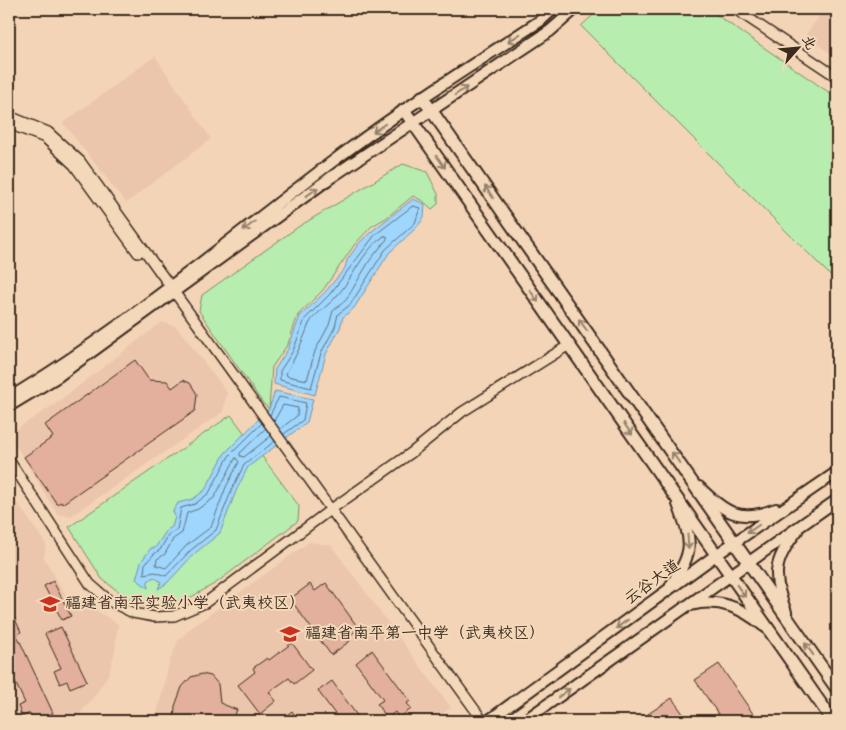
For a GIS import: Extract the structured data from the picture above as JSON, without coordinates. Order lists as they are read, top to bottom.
{
  "streets": {
    "main road": ["云谷大道"]
  },
  "places": {
    "school or university": ["福建省南平实验小学（武夷校区）", "福建省南平第一中学（武夷校区）"]
  },
  "north": "top right"
}
